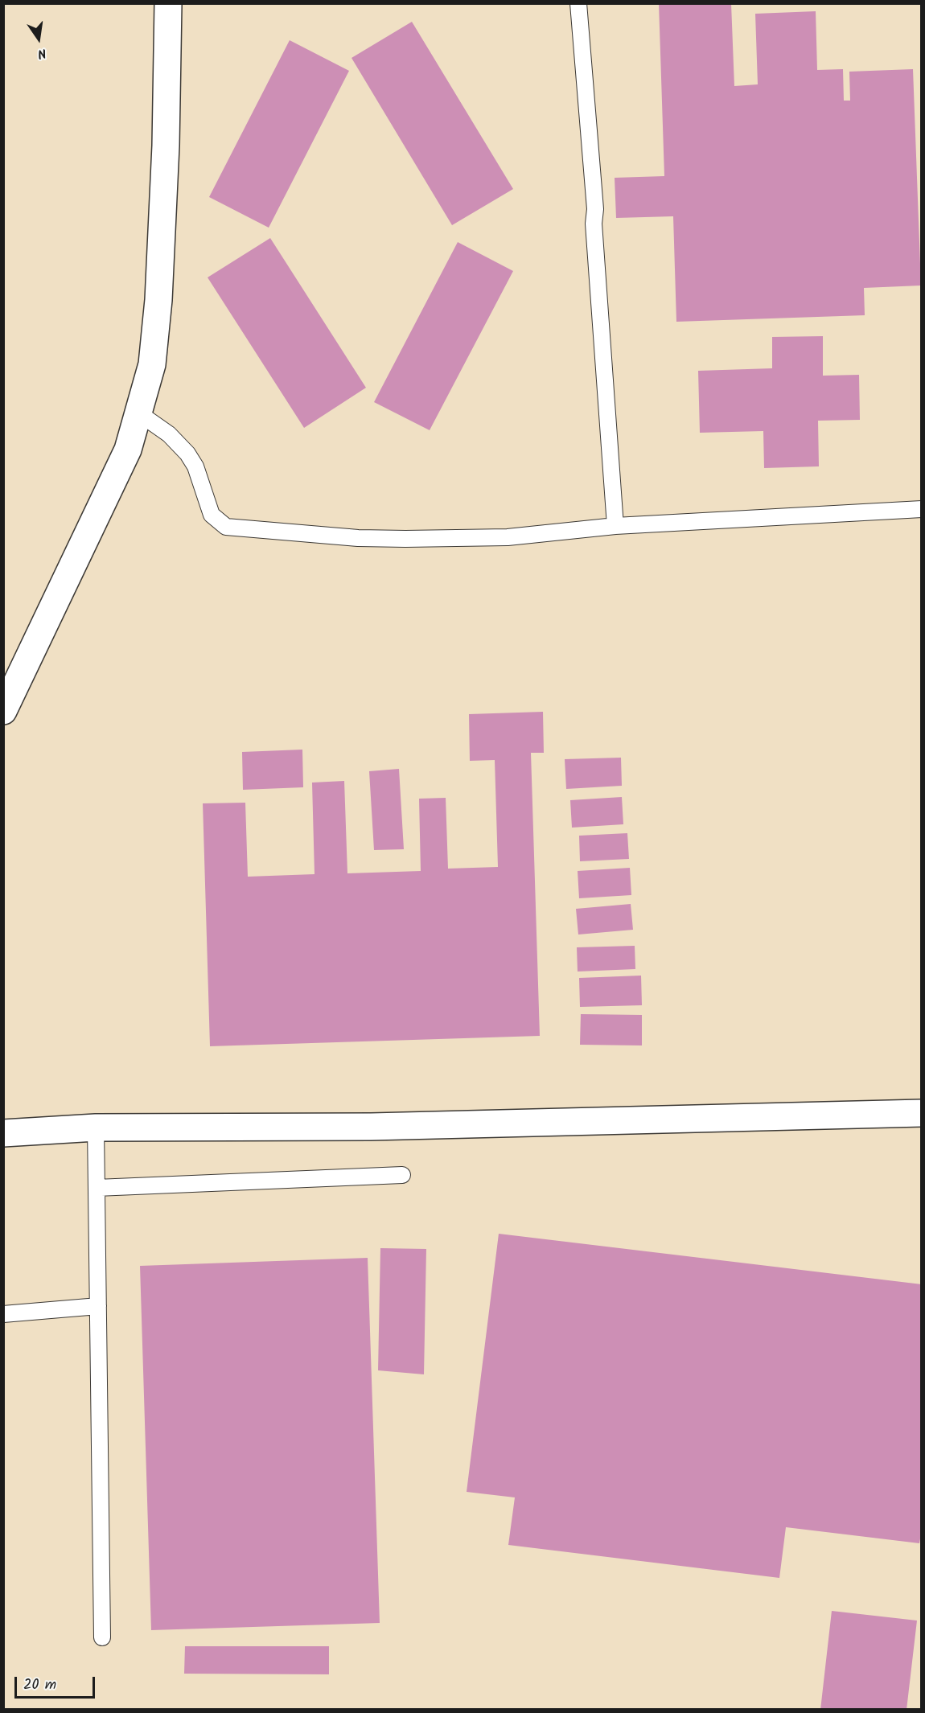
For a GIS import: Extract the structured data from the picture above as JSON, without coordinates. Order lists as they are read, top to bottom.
{
  "scale_bar": "20 m",
  "north": "bottom"
}
